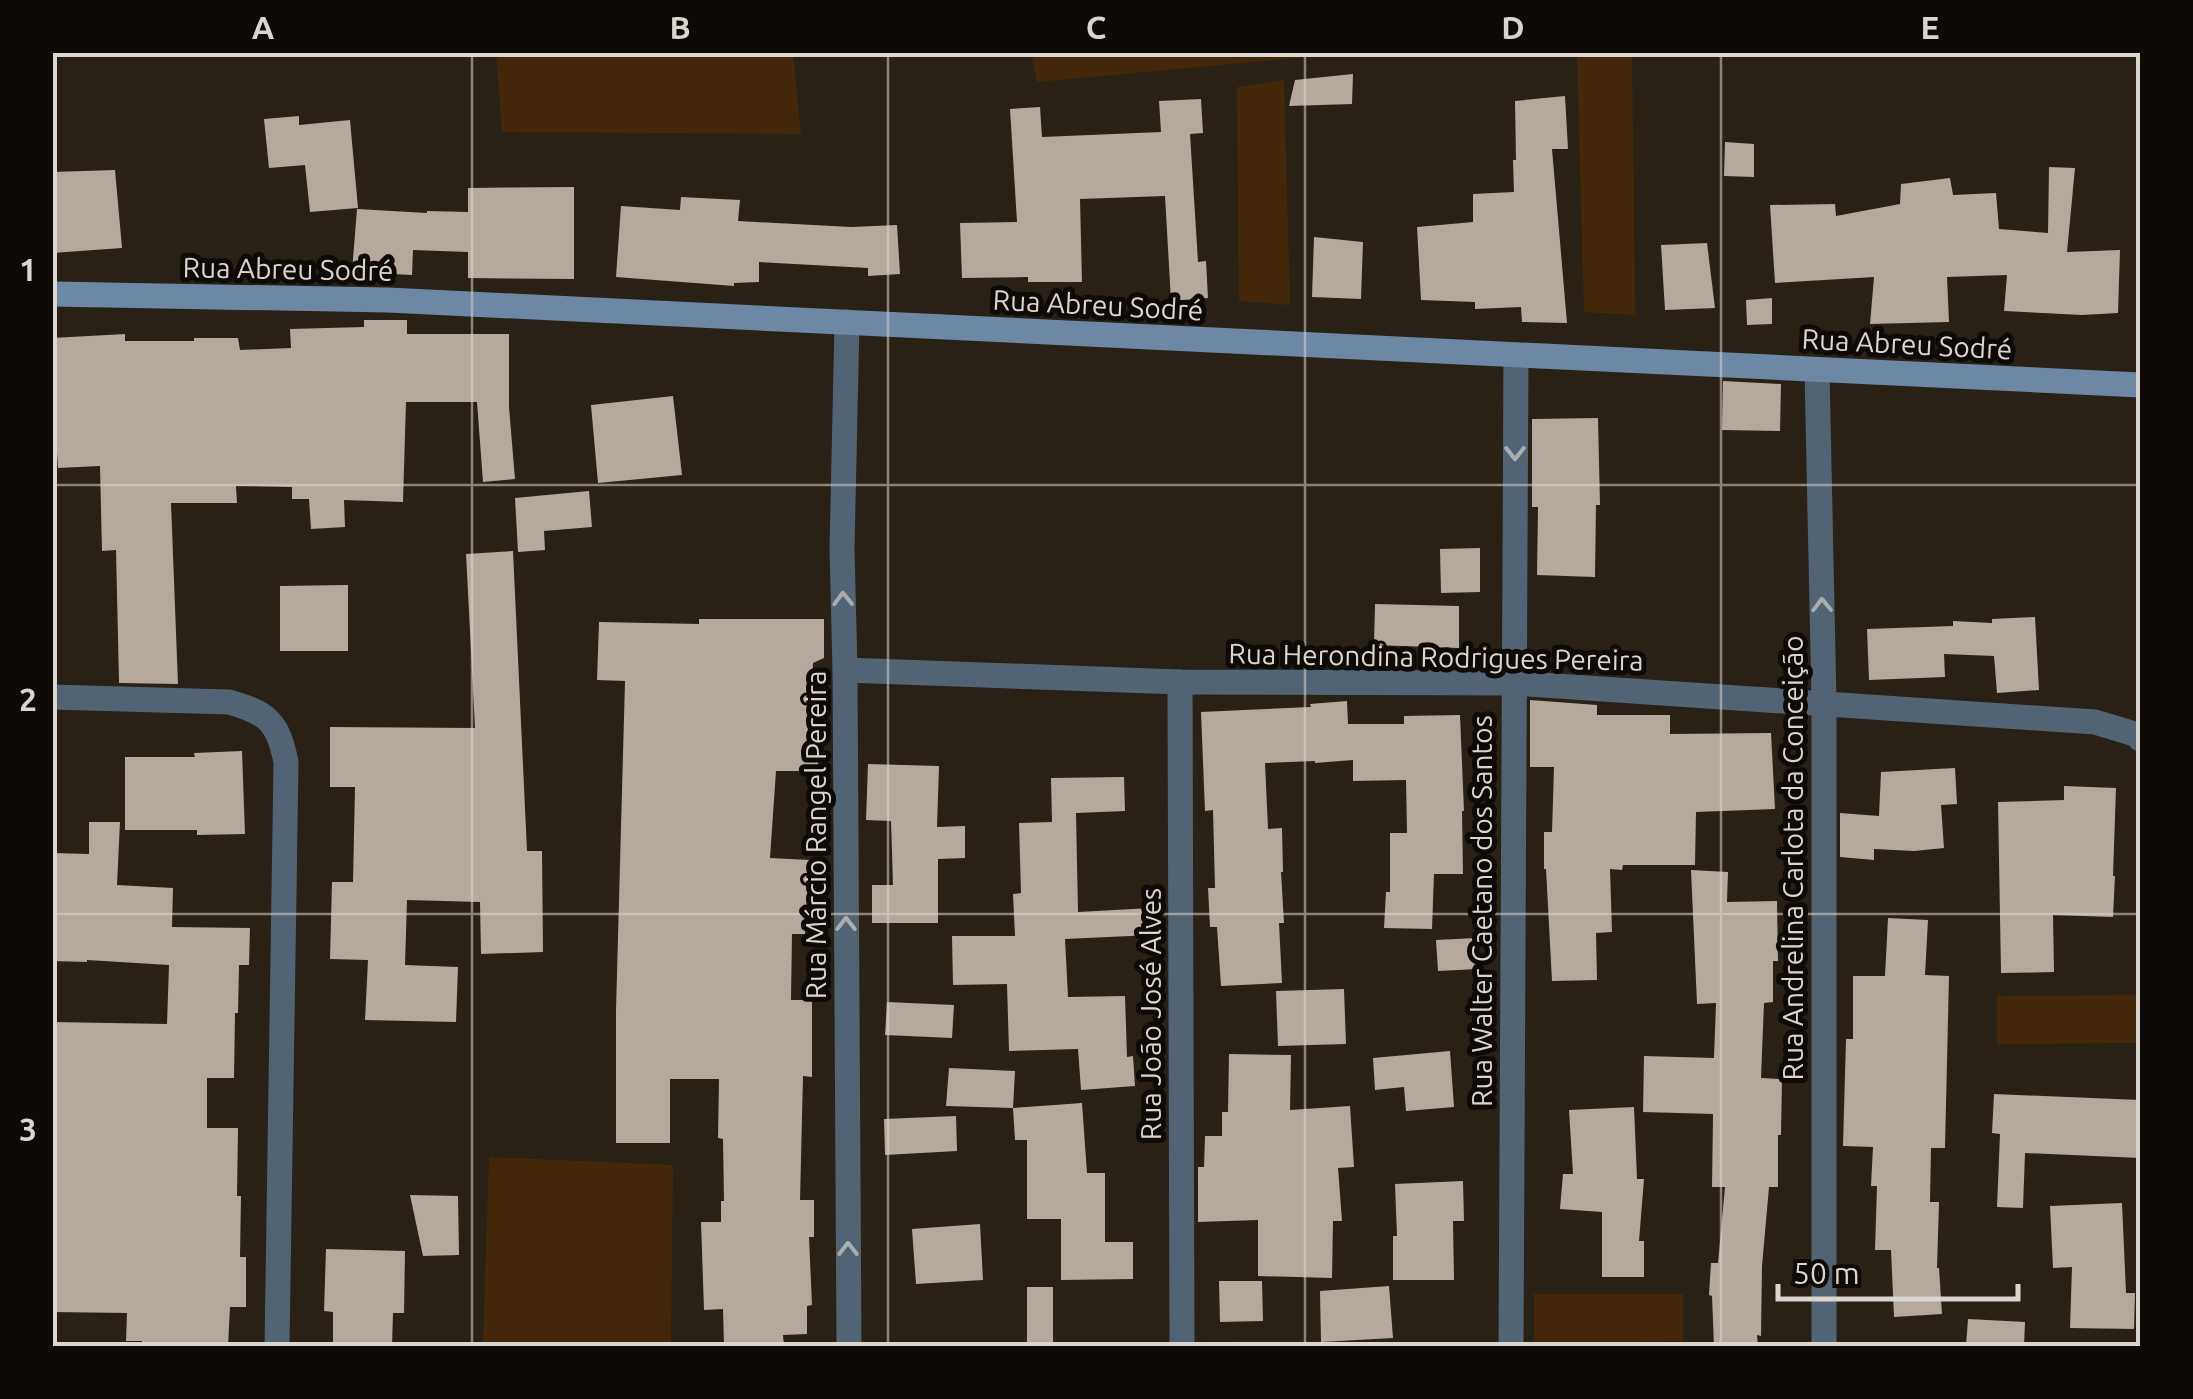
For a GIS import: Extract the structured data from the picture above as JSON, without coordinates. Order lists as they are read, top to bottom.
{
  "streets": {
    "main road": ["Rua Abreu Sodré"],
    "street": [
      "Rua Herondina Rodrigues Pereira",
      "Rua Márcio Rangel Pereira",
      "Rua Andrelina Carlota da Conceição",
      "Rua Walter Caetano dos Santos",
      "Rua João José Alves"
    ]
  },
  "crossings": [
    ["Rua Abreu Sodré", "Rua Márcio Rangel Pereira"],
    ["Rua Abreu Sodré", "Rua Andrelina Carlota da Conceição"],
    ["Rua Abreu Sodré", "Rua Walter Caetano dos Santos"],
    ["Rua Herondina Rodrigues Pereira", "Rua Márcio Rangel Pereira"],
    ["Rua Herondina Rodrigues Pereira", "Rua Andrelina Carlota da Conceição"],
    ["Rua Herondina Rodrigues Pereira", "Rua Walter Caetano dos Santos"],
    ["Rua Herondina Rodrigues Pereira", "Rua João José Alves"]
  ],
  "one_way": ["Rua Márcio Rangel Pereira"],
  "scale_bar": "50 m",
  "grid": {
    "columns": [
      "A",
      "B",
      "C",
      "D",
      "E"
    ],
    "rows": ["1", "2", "3"]
  }
}
